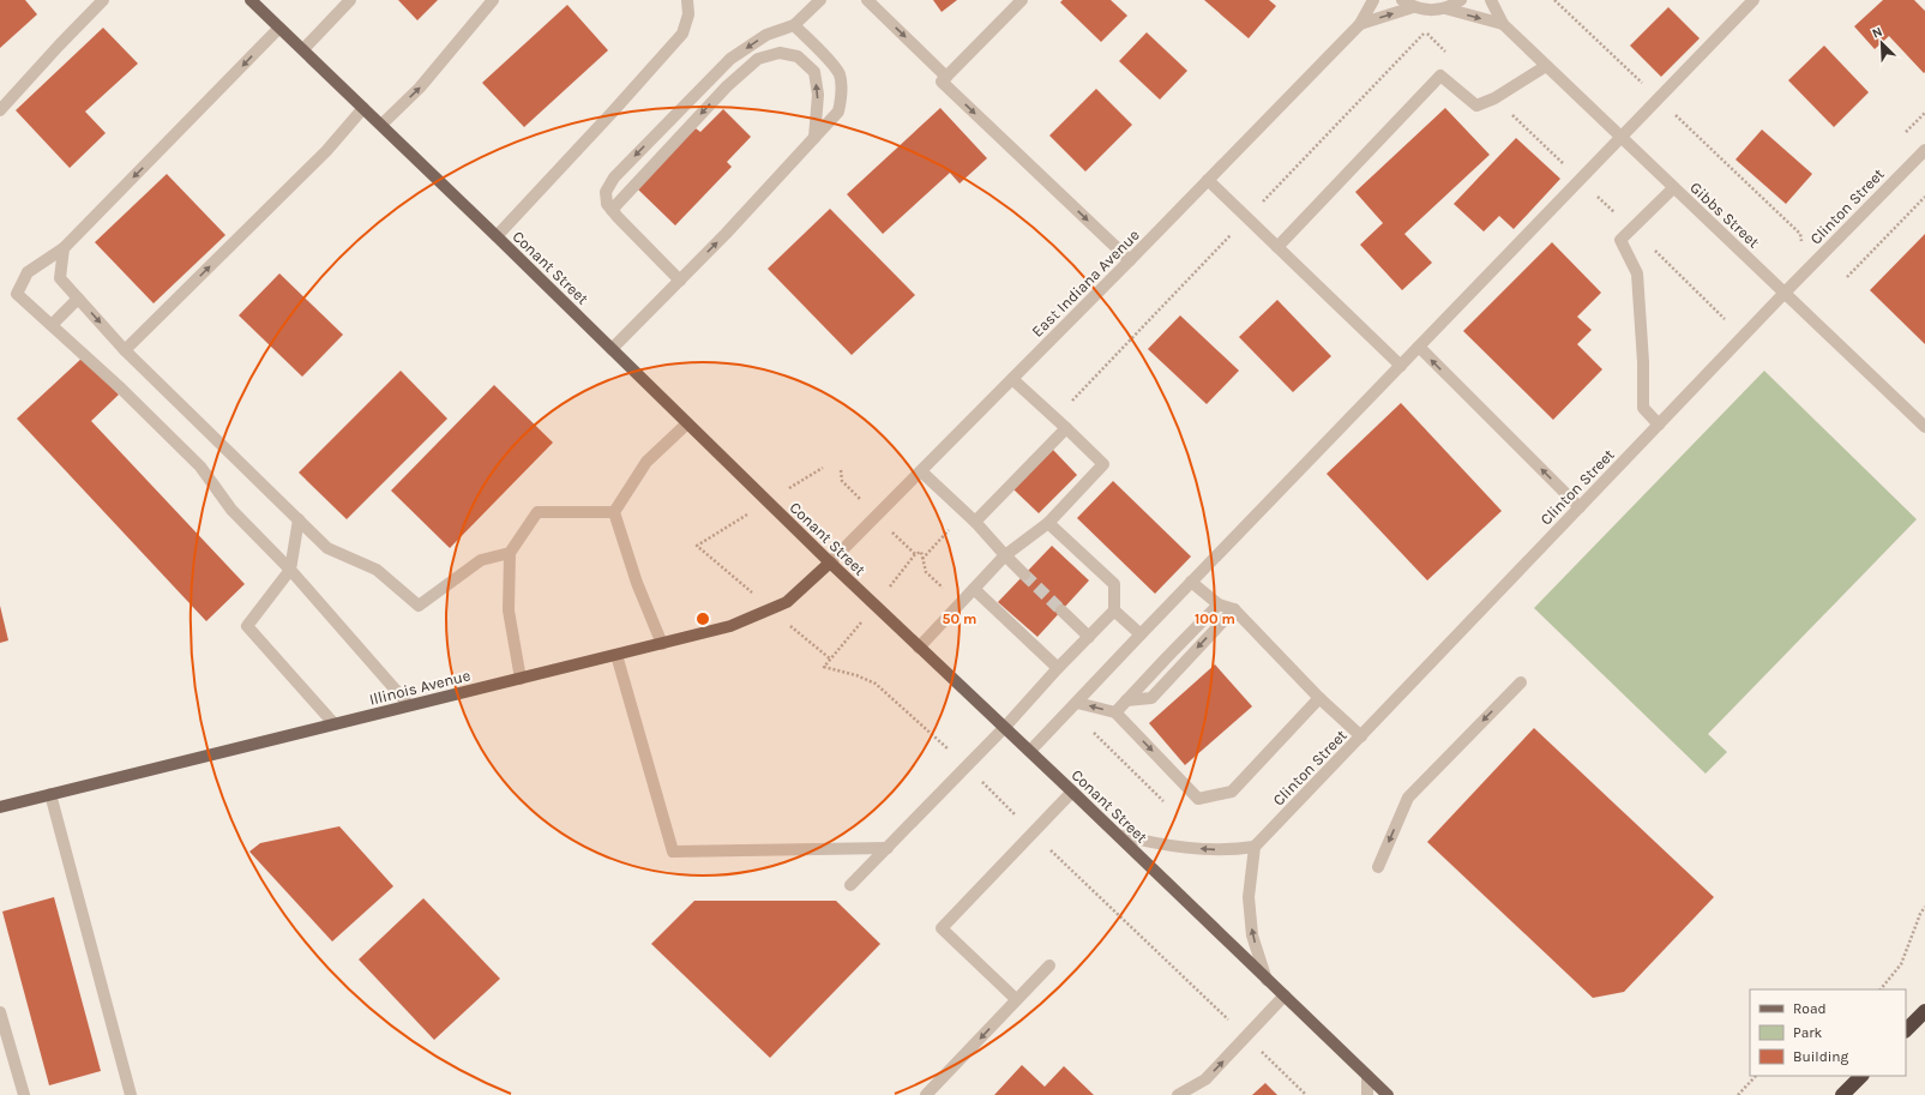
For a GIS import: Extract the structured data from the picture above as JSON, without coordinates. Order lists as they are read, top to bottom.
{
  "streets": {
    "main road": ["Conant Street", "Illinois Avenue"],
    "street": ["Clinton Street", "Gibbs Street", "East Indiana Avenue"]
  },
  "crossings": [
    ["Clinton Street", "Gibbs Street"],
    ["Gibbs Street", "East Indiana Avenue"],
    ["Conant Street", "East Indiana Avenue"],
    ["Conant Street", "Illinois Avenue"],
    ["East Indiana Avenue", "Illinois Avenue"]
  ],
  "legend": ["Road", "Park", "Building"],
  "north": "top left",
  "rings": ["50 m", "100 m"]
}
